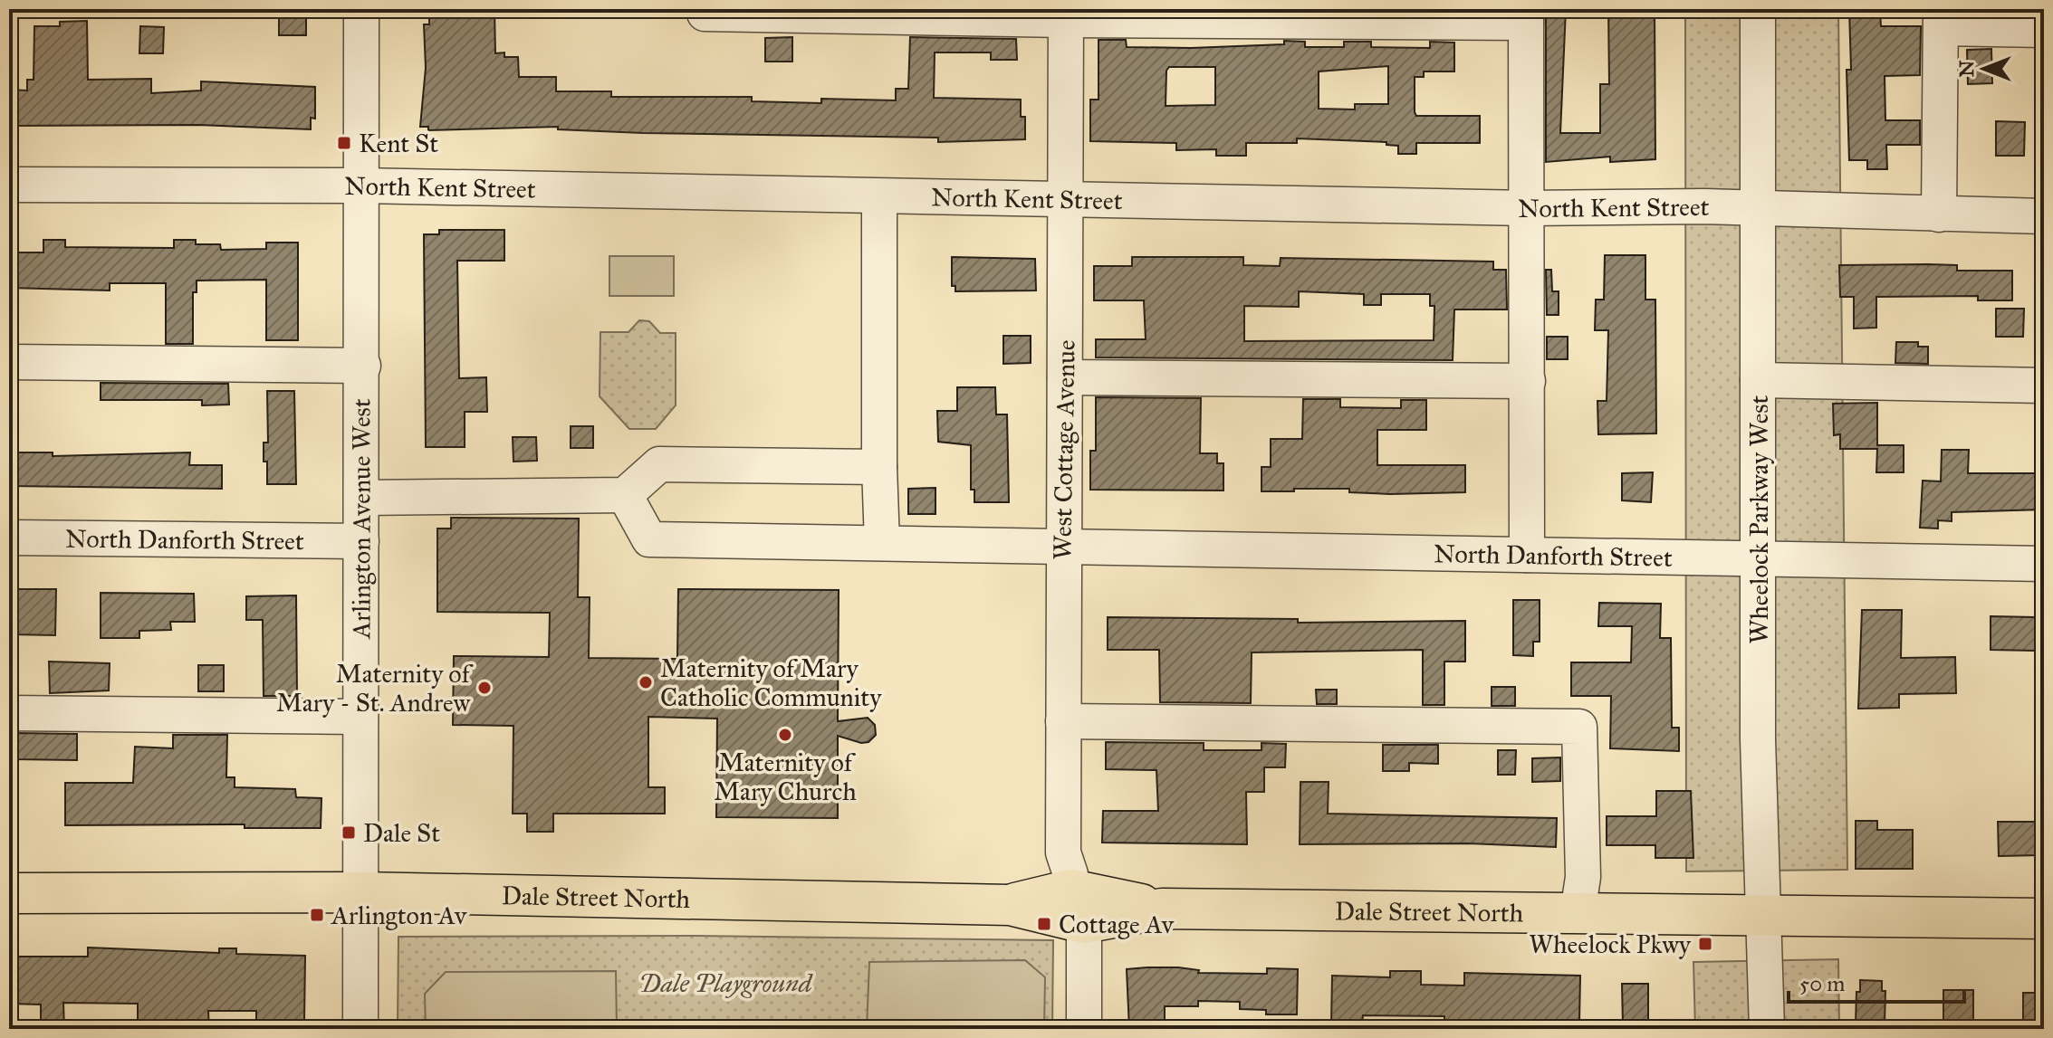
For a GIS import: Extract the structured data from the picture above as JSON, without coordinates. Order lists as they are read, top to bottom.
{
  "streets": {
    "main road": ["Dale Street North"],
    "street": [
      "North Kent Street",
      "West Cottage Avenue",
      "Arlington Avenue West",
      "Wheelock Parkway West",
      "North Danforth Street"
    ]
  },
  "crossings": [
    ["North Kent Street", "West Cottage Avenue"],
    ["North Kent Street", "Arlington Avenue West"],
    ["North Kent Street", "Wheelock Parkway West"],
    ["West Cottage Avenue", "North Danforth Street"],
    ["West Cottage Avenue", "Dale Street North"],
    ["Arlington Avenue West", "North Danforth Street"],
    ["Arlington Avenue West", "Dale Street North"],
    ["Wheelock Parkway West", "North Danforth Street"],
    ["Wheelock Parkway West", "Dale Street North"]
  ],
  "parks": ["Dale Playground"],
  "places": {
    "transit": [
      "Kent St",
      "Dale St",
      "Arlington Av",
      "Cottage Av",
      "Wheelock Pkwy"
    ],
    "other": ["Maternity of Mary Catholic Community", "Maternity of Mary - St. Andrew", "Maternity of Mary Church"]
  },
  "scale_bar": "50 m",
  "north": "left"
}
